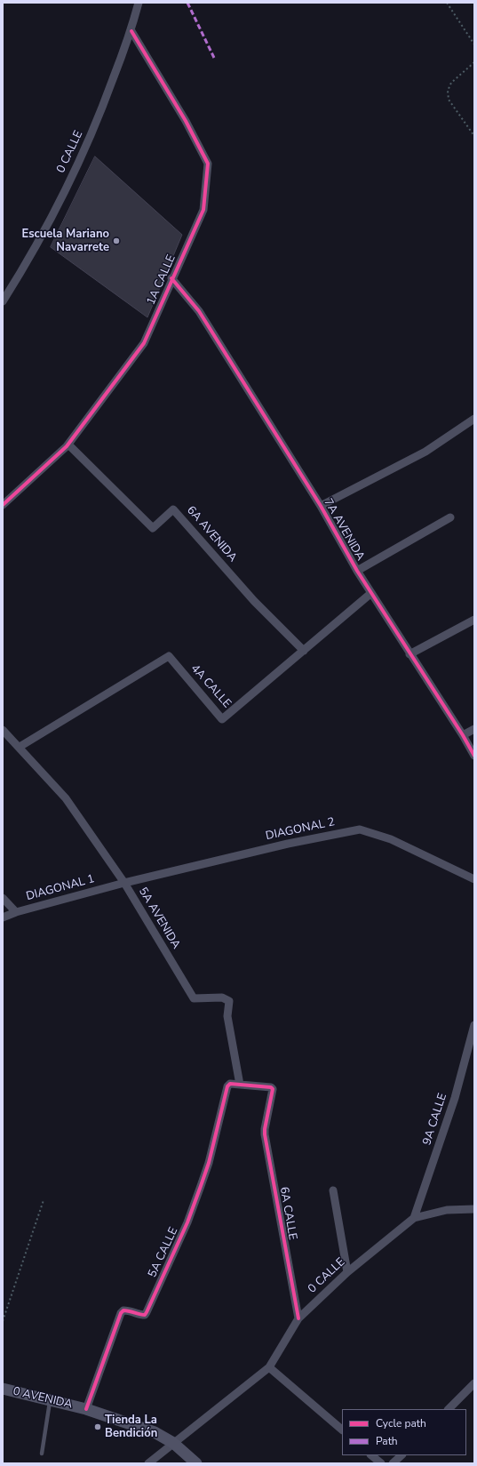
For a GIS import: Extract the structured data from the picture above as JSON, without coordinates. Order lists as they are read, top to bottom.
{
  "streets": {
    "street": [
      "0 CALLE",
      "1A CALLE",
      "7A AVENIDA",
      "6A AVENIDA",
      "4A CALLE",
      "DIAGONAL 2",
      "DIAGONAL 1",
      "5A AVENIDA",
      "9A CALLE",
      "6A CALLE",
      "5A CALLE",
      "0 AVENIDA"
    ]
  },
  "crossings": [
    ["0 CALLE", "1A CALLE"],
    ["0 CALLE", "9A CALLE"],
    ["0 CALLE", "6A CALLE"],
    ["0 CALLE", "0 AVENIDA"],
    ["1A CALLE", "7A AVENIDA"],
    ["1A CALLE", "6A AVENIDA"],
    ["7A AVENIDA", "4A CALLE"],
    ["6A AVENIDA", "4A CALLE"],
    ["4A CALLE", "5A AVENIDA"],
    ["DIAGONAL 2", "DIAGONAL 1"],
    ["DIAGONAL 2", "5A AVENIDA"],
    ["DIAGONAL 1", "5A AVENIDA"],
    ["5A AVENIDA", "6A CALLE"],
    ["5A AVENIDA", "5A CALLE"],
    ["6A CALLE", "5A CALLE"],
    ["5A CALLE", "0 AVENIDA"]
  ],
  "places": ["Escuela Mariano Navarrete", "Tienda La Bendición"],
  "legend": ["Cycle path", "Path"]
}
